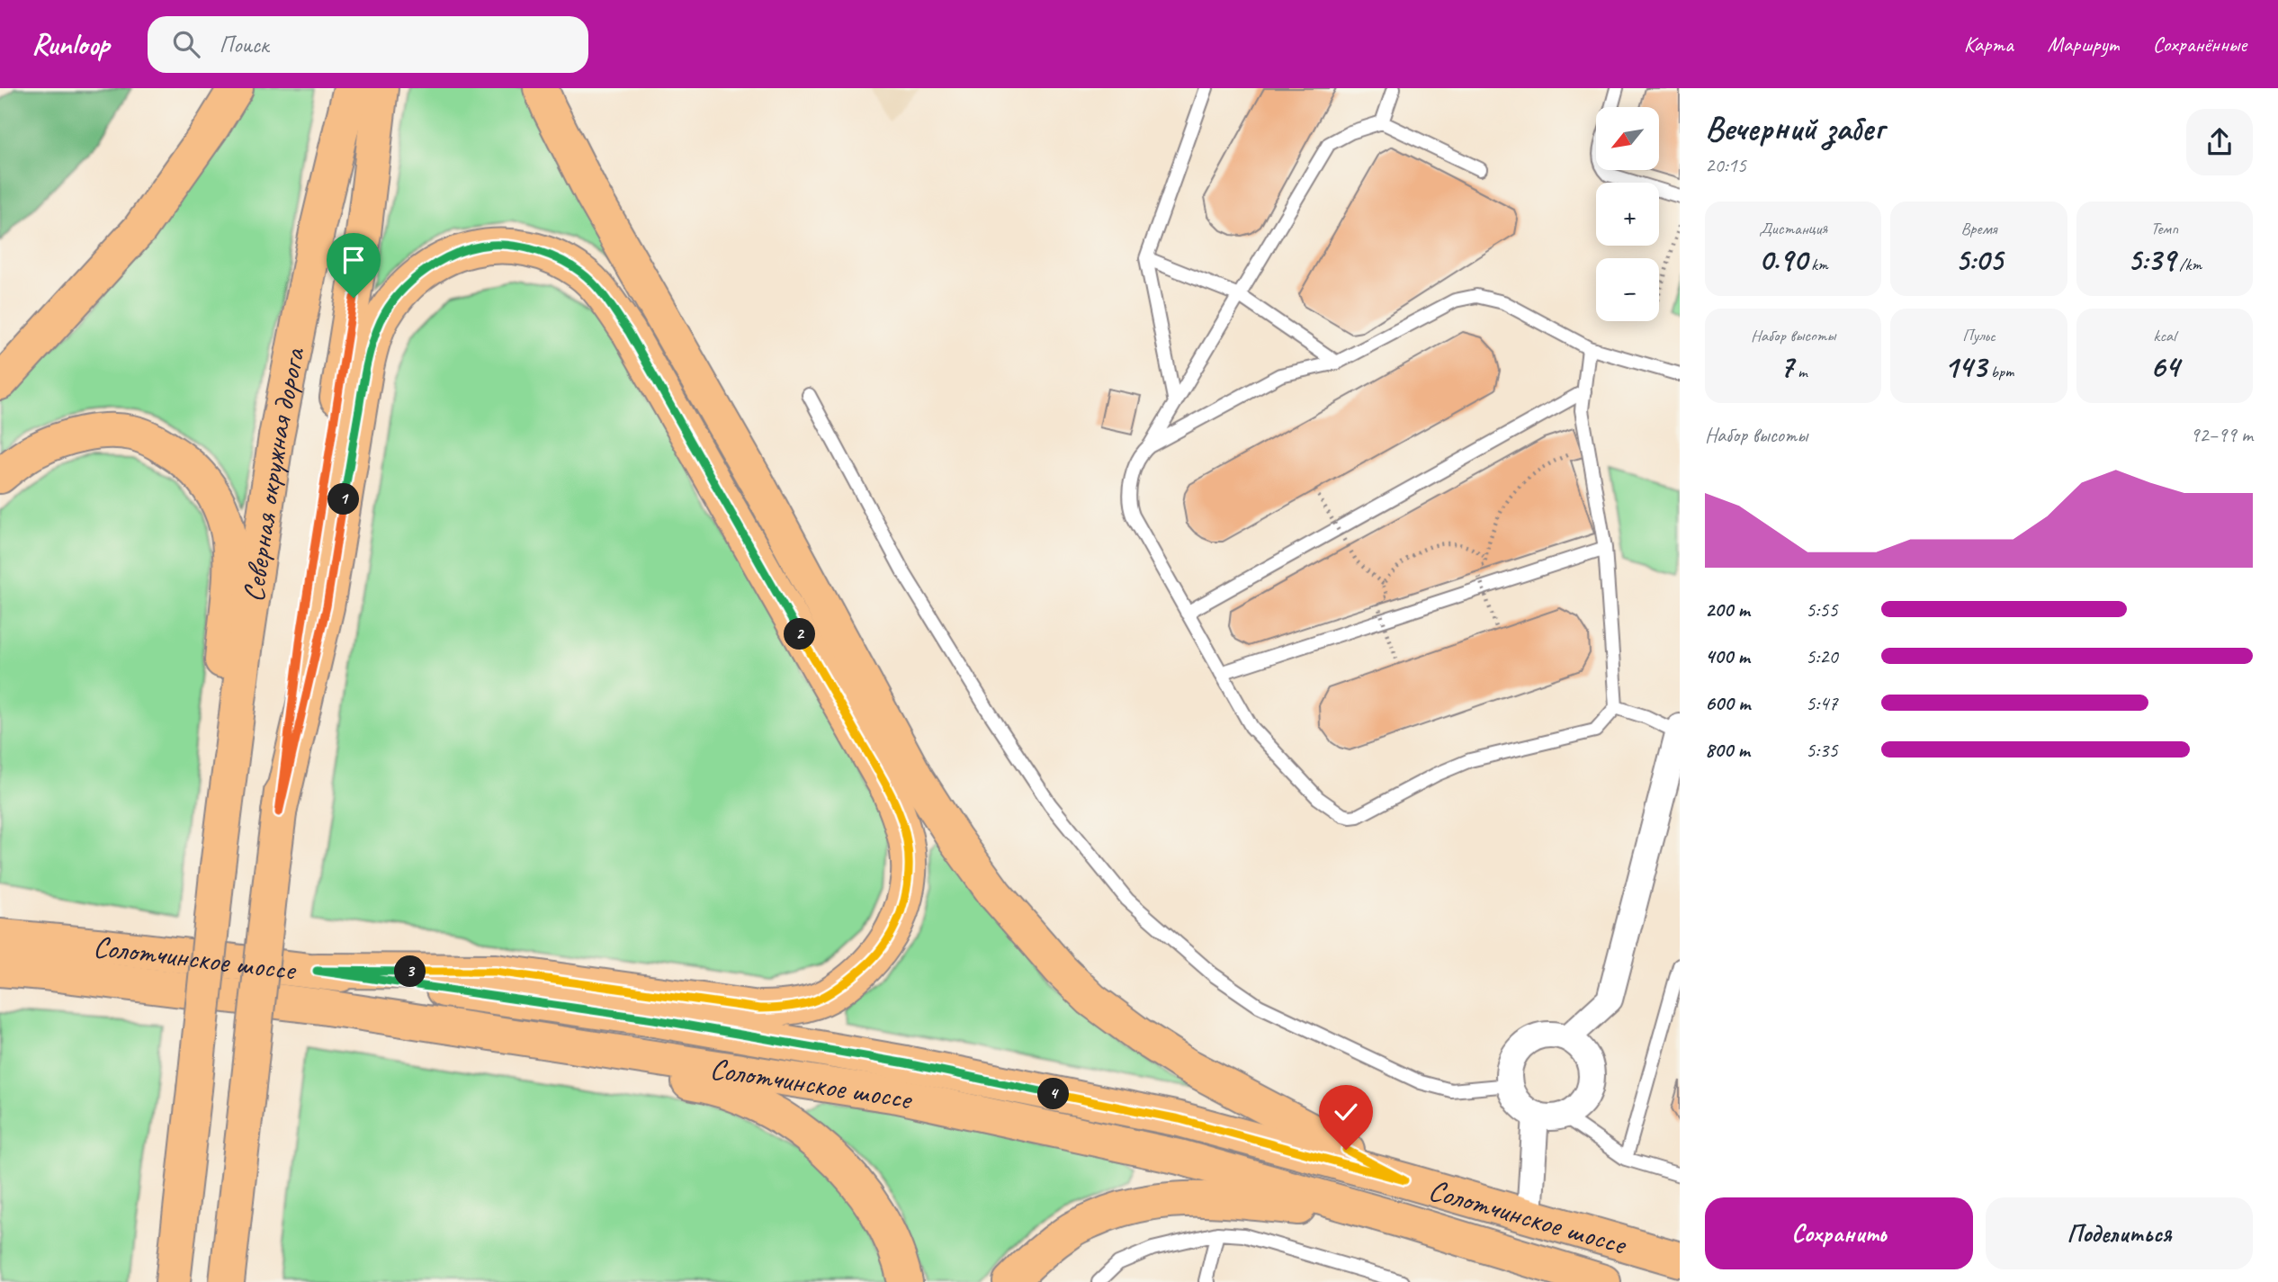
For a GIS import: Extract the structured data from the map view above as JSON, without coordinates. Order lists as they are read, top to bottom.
{
  "streets": {
    "main road": ["Северная окружная дорога", "Солотчинское шоссе"]
  },
  "north": "bottom left",
  "page": {
    "header": "Runloop",
    "search": "Поиск",
    "nav": ["Карта", "Маршрут", "Сохранённые"],
    "heading": ["Вечерний забег", "20:15"],
    "map_buttons": ["+", "−"],
    "stats": [
      ["Дистанция", "0.90 km"],
      ["Время", "5:05"],
      ["Темп", "5:39 /km"],
      ["Набор высоты", "7 m"],
      ["Пульс", "143 bpm"],
      ["kcal", "64"]
    ],
    "chart": ["Набор высоты", "92–99 m"],
    "pins": [
      "1",
      "2",
      "3",
      "4"
    ],
    "list": [
      {
        "name": "200 m",
        "note": "5:55"
      },
      {
        "name": "400 m",
        "note": "5:20"
      },
      {
        "name": "600 m",
        "note": "5:47"
      },
      {
        "name": "800 m",
        "note": "5:35"
      }
    ],
    "buttons": ["Сохранить", "Поделиться"]
  }
}
